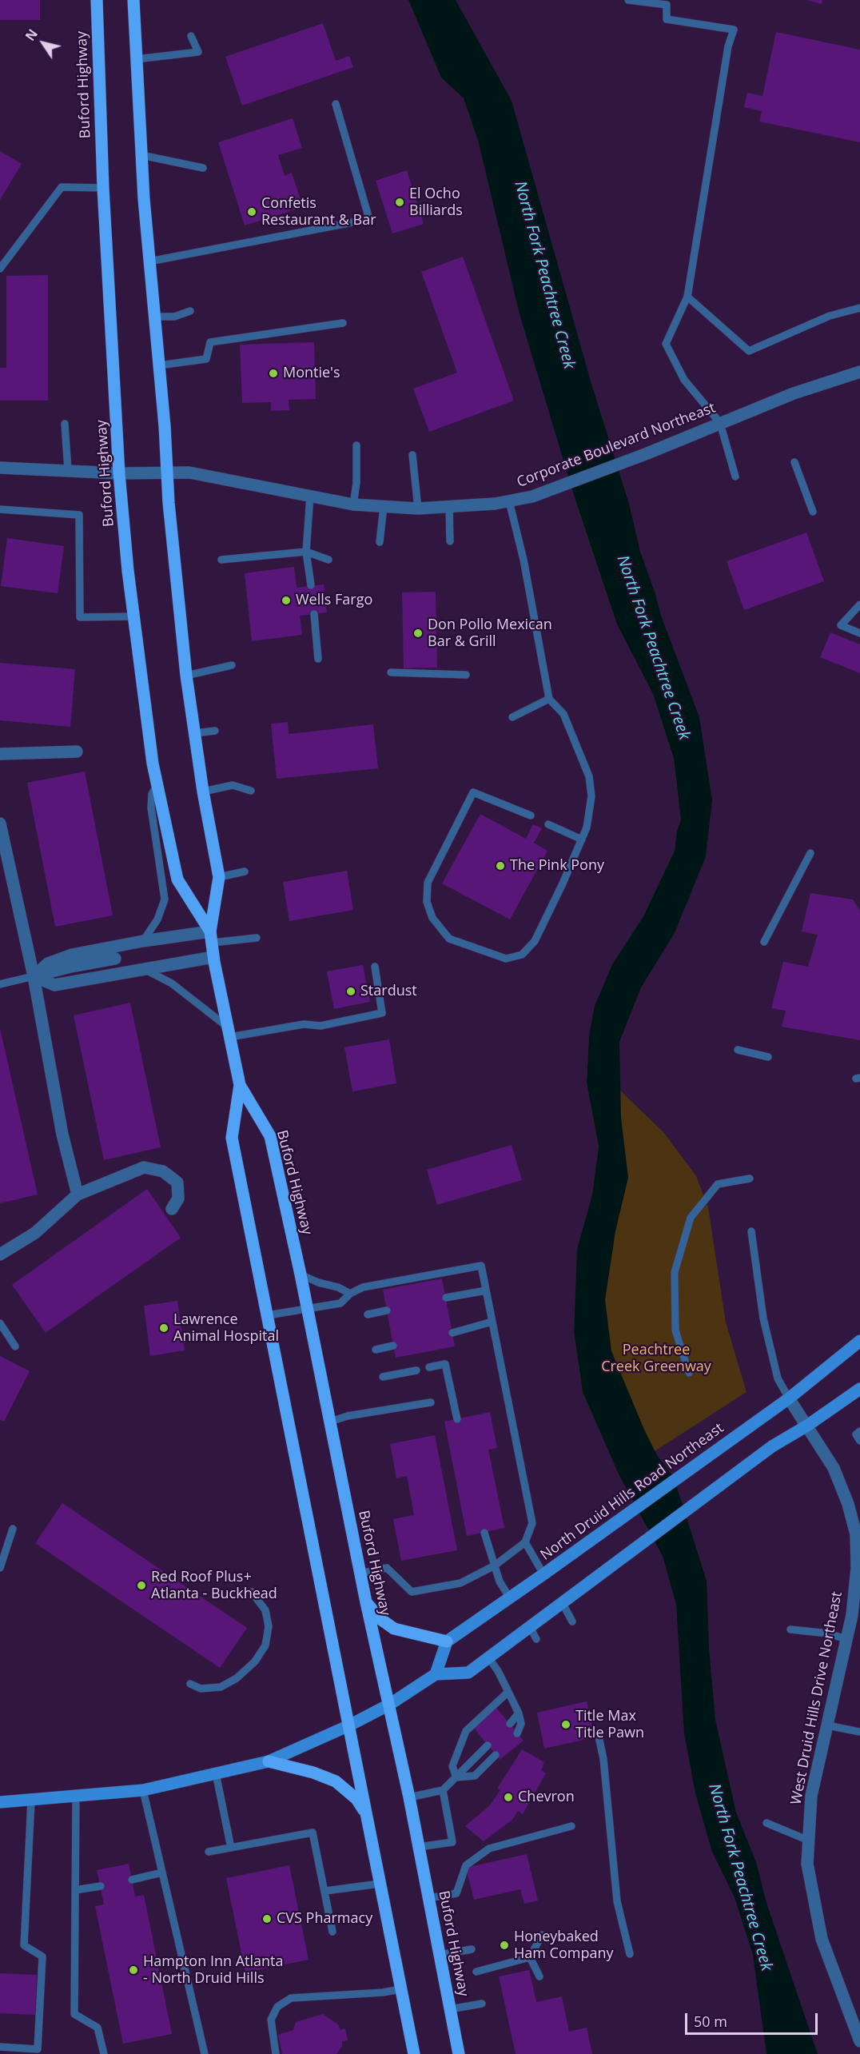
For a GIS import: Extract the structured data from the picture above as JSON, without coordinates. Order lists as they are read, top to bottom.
{
  "streets": {
    "main road": ["Buford Highway", "North Druid Hills Road Northeast"],
    "street": ["Corporate Boulevard Northeast", "West Druid Hills Drive Northeast"]
  },
  "crossings": [
    ["Buford Highway", "Corporate Boulevard Northeast"],
    ["North Druid Hills Road Northeast", "West Druid Hills Drive Northeast"]
  ],
  "water": ["North Fork Peachtree Creek"],
  "parks": ["Peachtree Creek Greenway"],
  "places": [
    "El Ocho Billiards",
    "Confetis Restaurant & Bar",
    "Montie's",
    "Wells Fargo",
    "Don Pollo Mexican Bar & Grill",
    "The Pink Pony",
    "Stardust",
    "Lawrence Animal Hospital",
    "Red Roof Plus+ Atlanta - Buckhead",
    "Title Max Title Pawn",
    "Chevron",
    "CVS Pharmacy",
    "Honeybaked Ham Company",
    "Hampton Inn Atlanta - North Druid Hills"
  ],
  "scale_bar": "50 m",
  "north": "top left"
}
